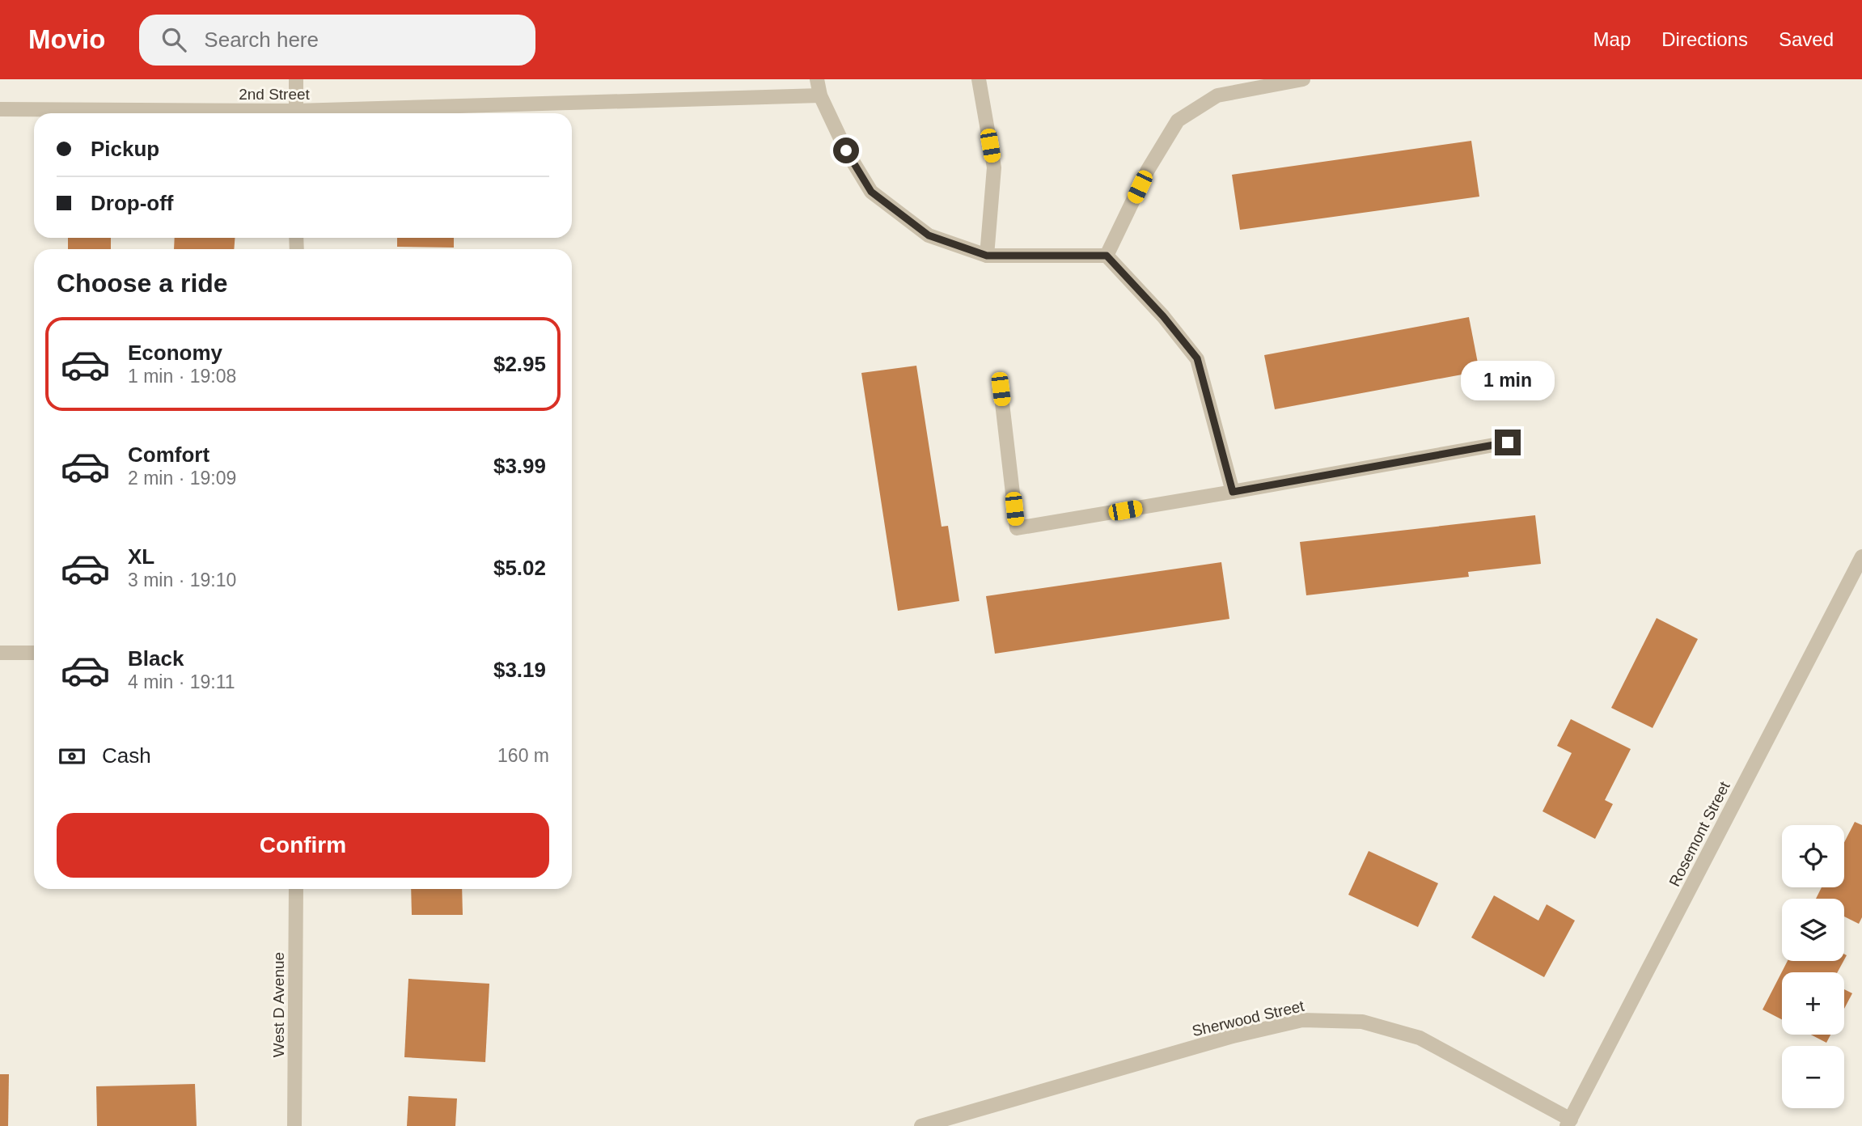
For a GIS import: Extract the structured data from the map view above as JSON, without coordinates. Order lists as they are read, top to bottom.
{
  "streets": {
    "street": [
      "2nd Street",
      "Rosemont Street",
      "West D Avenue",
      "Sherwood Street"
    ]
  },
  "crossings": [
    ["Rosemont Street", "Sherwood Street"]
  ],
  "page": {
    "header": "Movio",
    "search": "Search here",
    "nav": ["Map", "Directions", "Saved"],
    "banner": ["Pickup", "Drop-off"],
    "heading": "Choose a ride",
    "list": [
      {
        "name": "Economy",
        "note": "1 min · 19:08",
        "value": "$2.95"
      },
      {
        "name": "Comfort",
        "note": "2 min · 19:09",
        "value": "$3.99"
      },
      {
        "name": "XL",
        "note": "3 min · 19:10",
        "value": "$5.02"
      },
      {
        "name": "Black",
        "note": "4 min · 19:11",
        "value": "$3.19"
      }
    ],
    "bubble": "1 min",
    "pay": ["Cash", "160 m"],
    "buttons": "Confirm",
    "map_buttons": ["+", "−"]
  }
}
